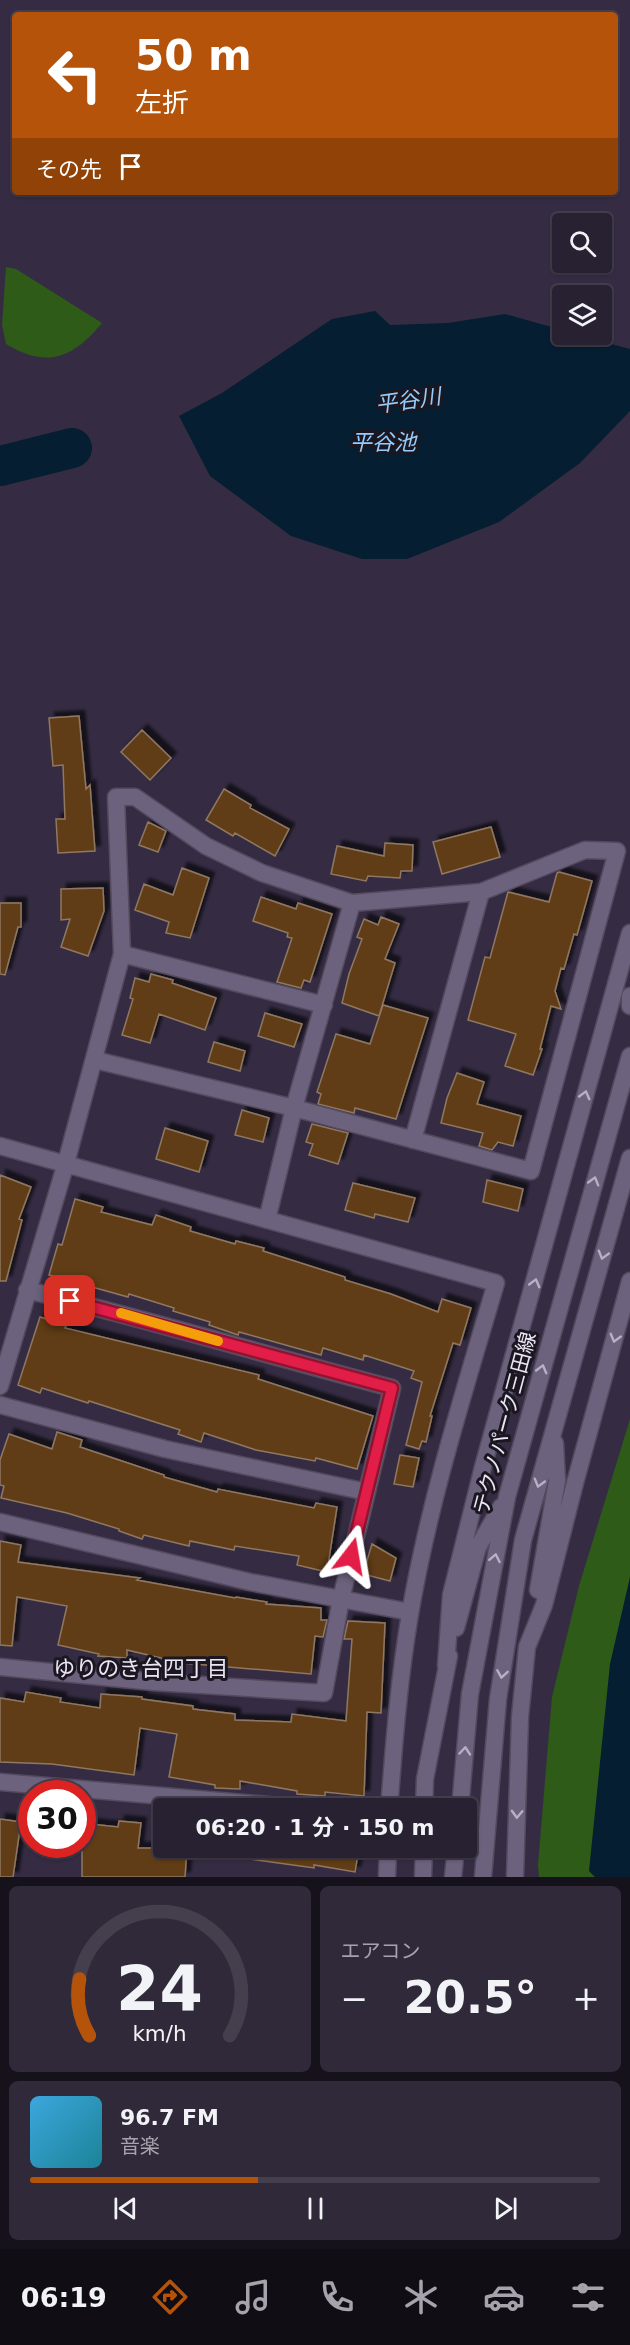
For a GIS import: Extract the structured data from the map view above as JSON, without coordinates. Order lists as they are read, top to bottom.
{
  "streets": {
    "street": ["テクノパーク三田線"]
  },
  "districts": ["ゆりのき台四丁目"],
  "water": ["平谷川", "平谷池"],
  "page": {
    "turn": ["50 m", "左折"],
    "then": "その先",
    "limit": "30",
    "trip": "06:20 · 1 分 · 150 m",
    "tile": "エアコン",
    "heat": ["−", "20.5°", "+"],
    "song": ["96.7 FM", "音楽"],
    "tabs": "06:19",
    "gauge": ["24", "km/h"]
  }
}
